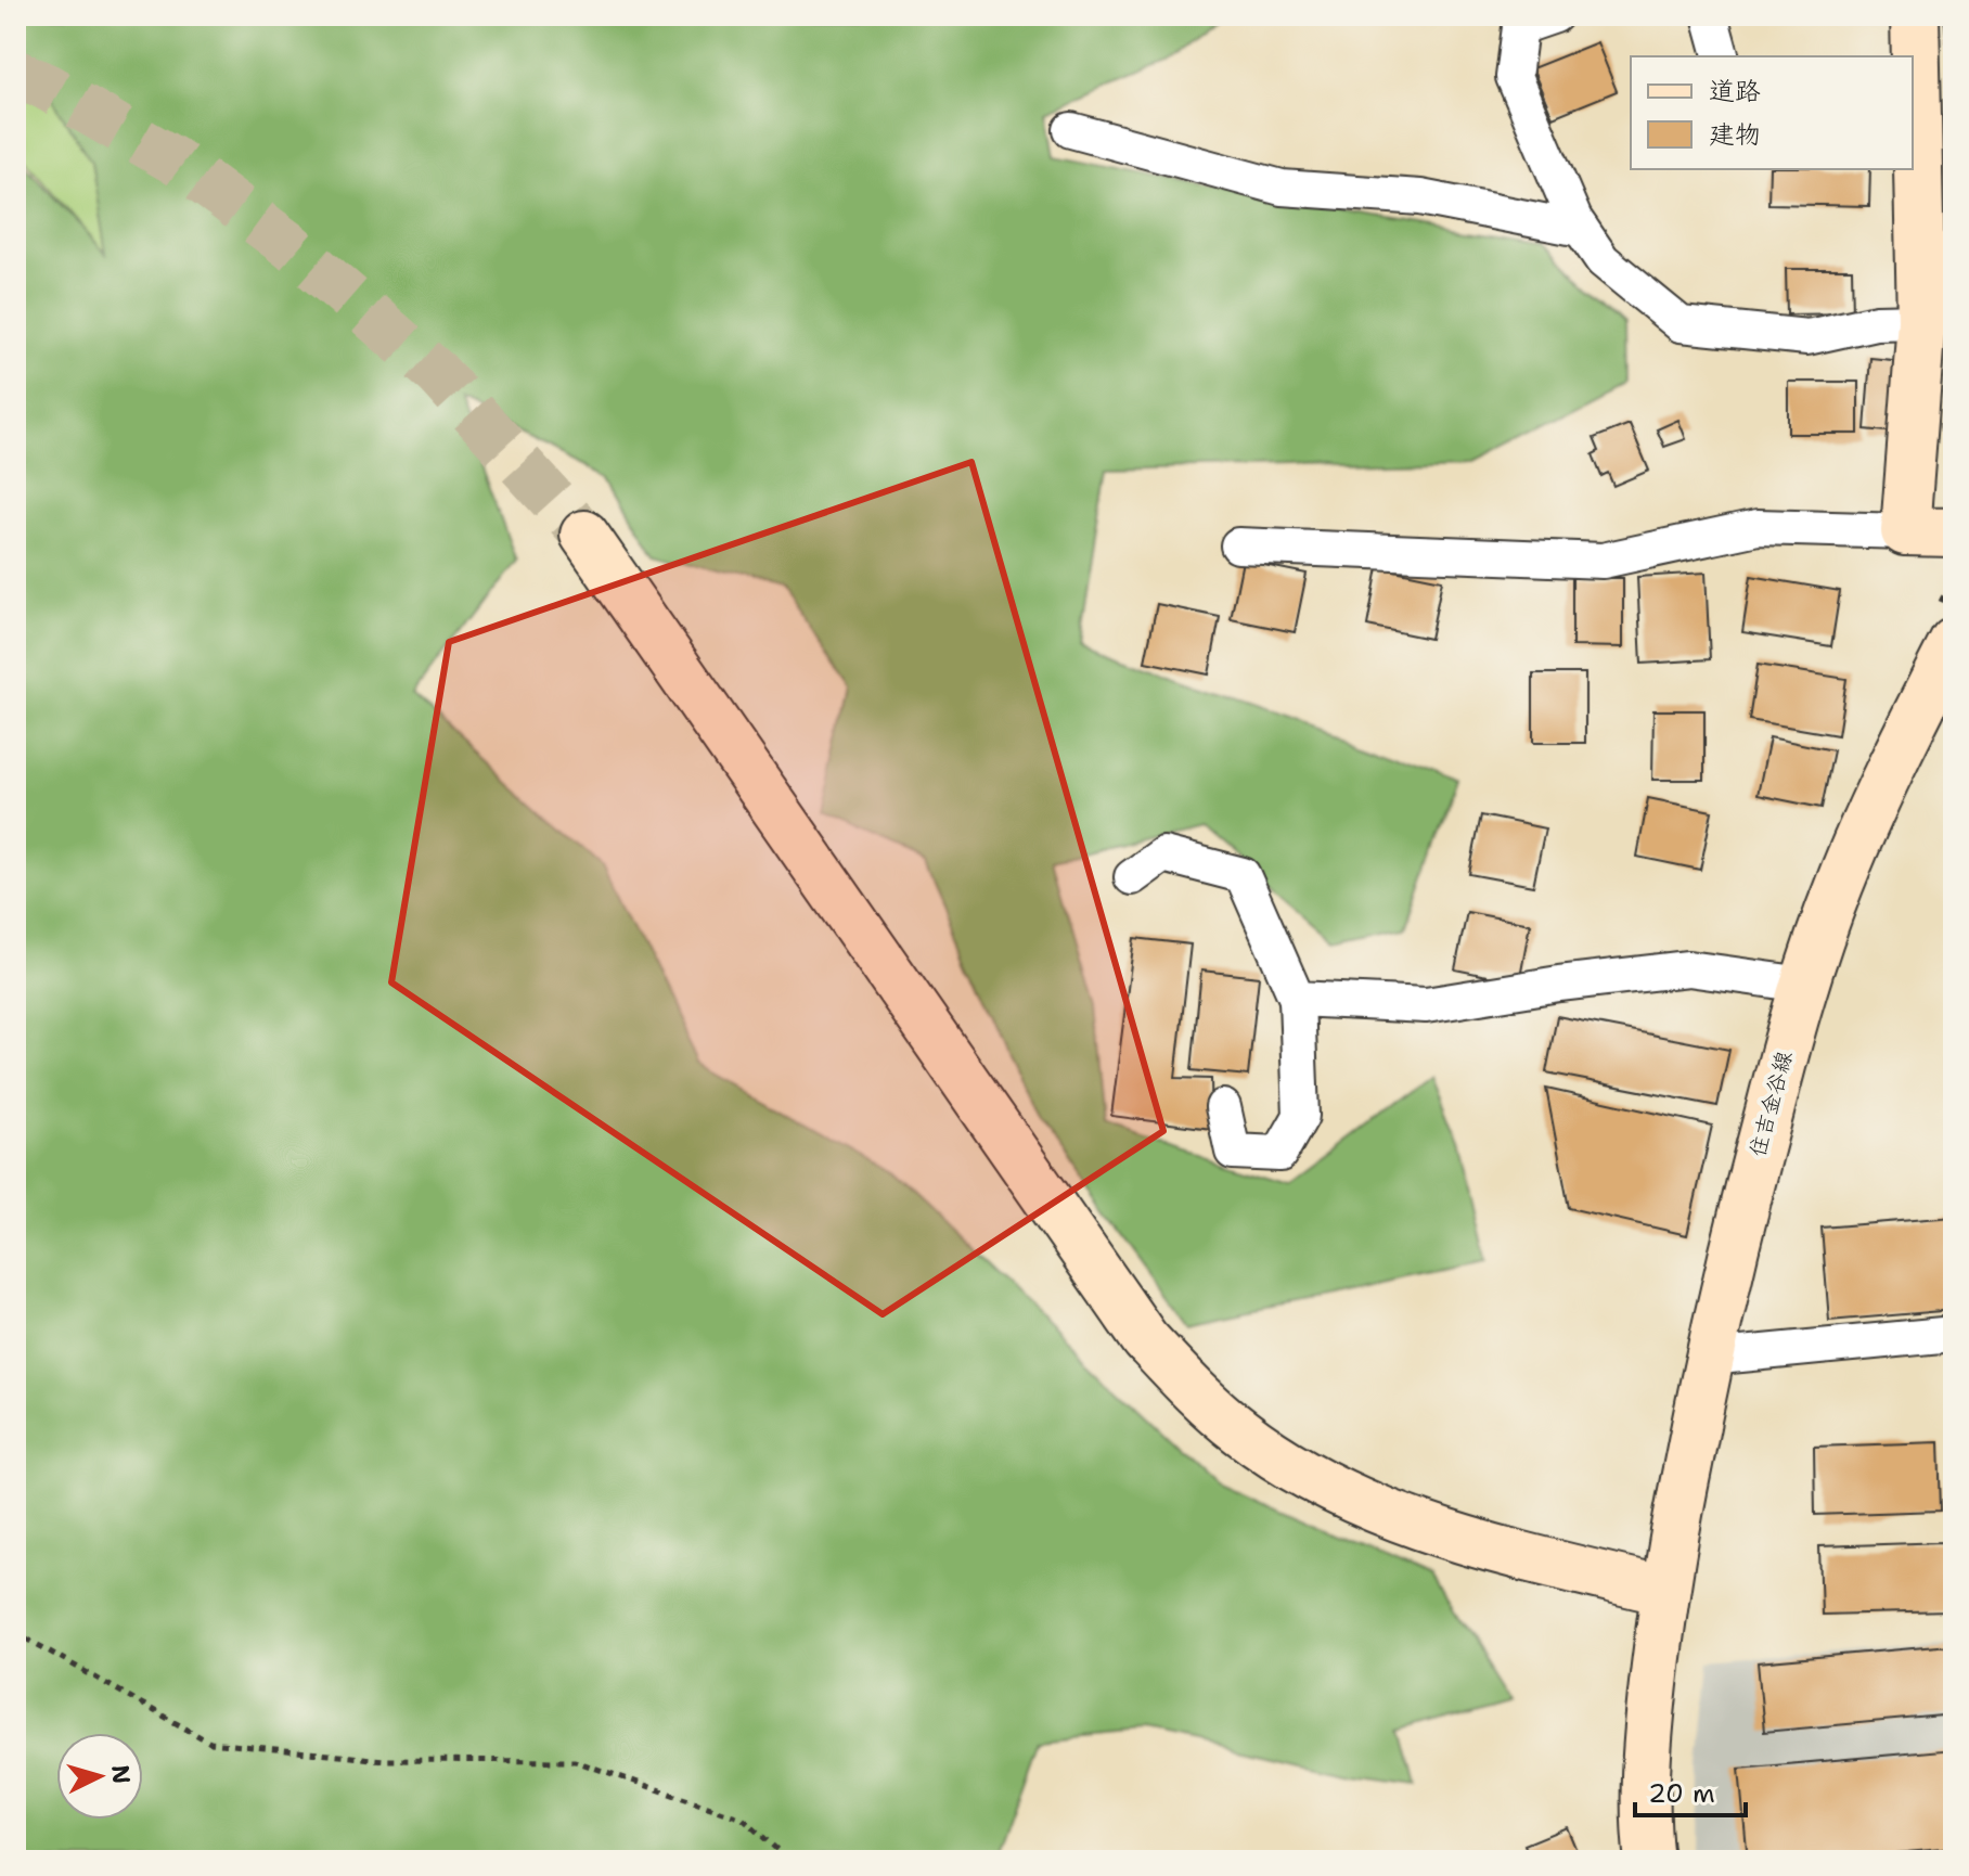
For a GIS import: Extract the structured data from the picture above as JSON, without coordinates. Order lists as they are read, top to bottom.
{
  "streets": {
    "street": ["住吉金谷線"]
  },
  "legend": ["道路", "建物"],
  "scale_bar": "20 m",
  "north": "right"
}
